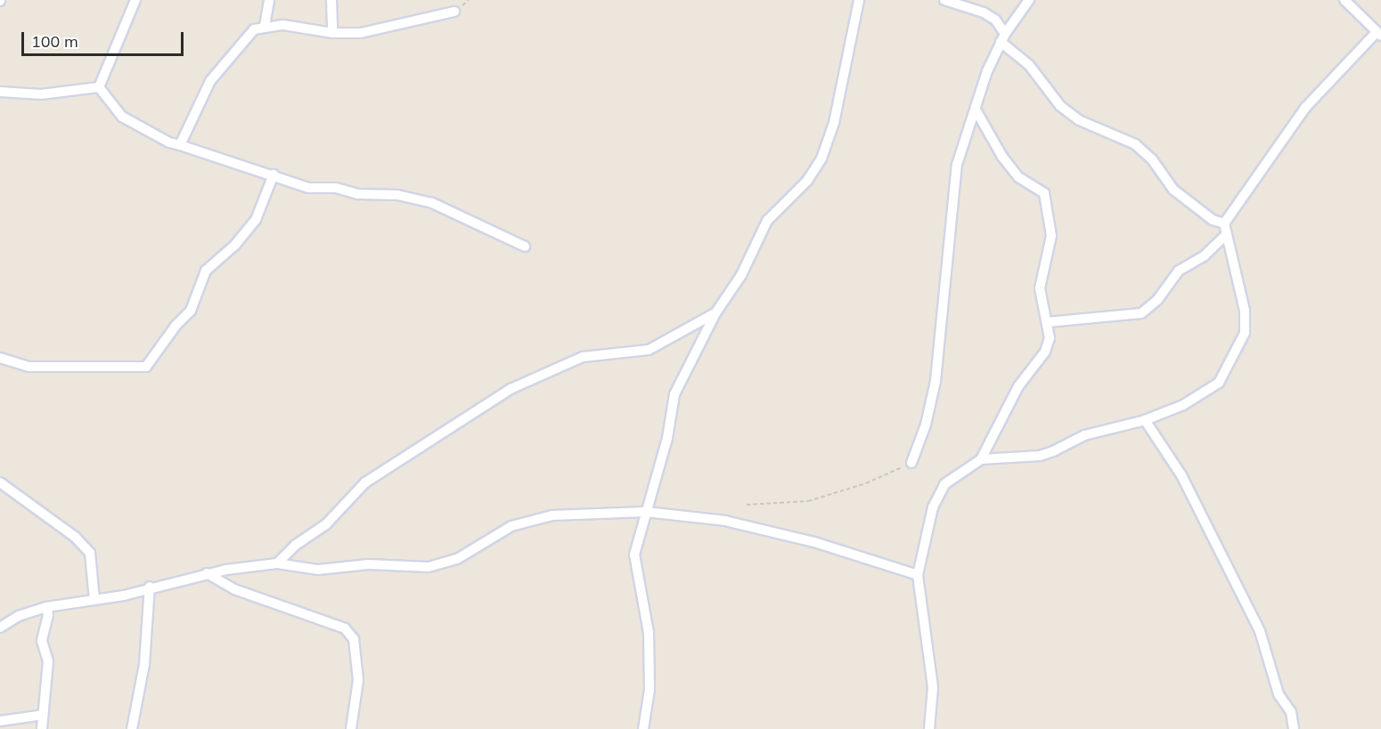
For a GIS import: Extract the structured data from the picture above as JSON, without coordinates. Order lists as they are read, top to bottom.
{
  "scale_bar": "100 m"
}
